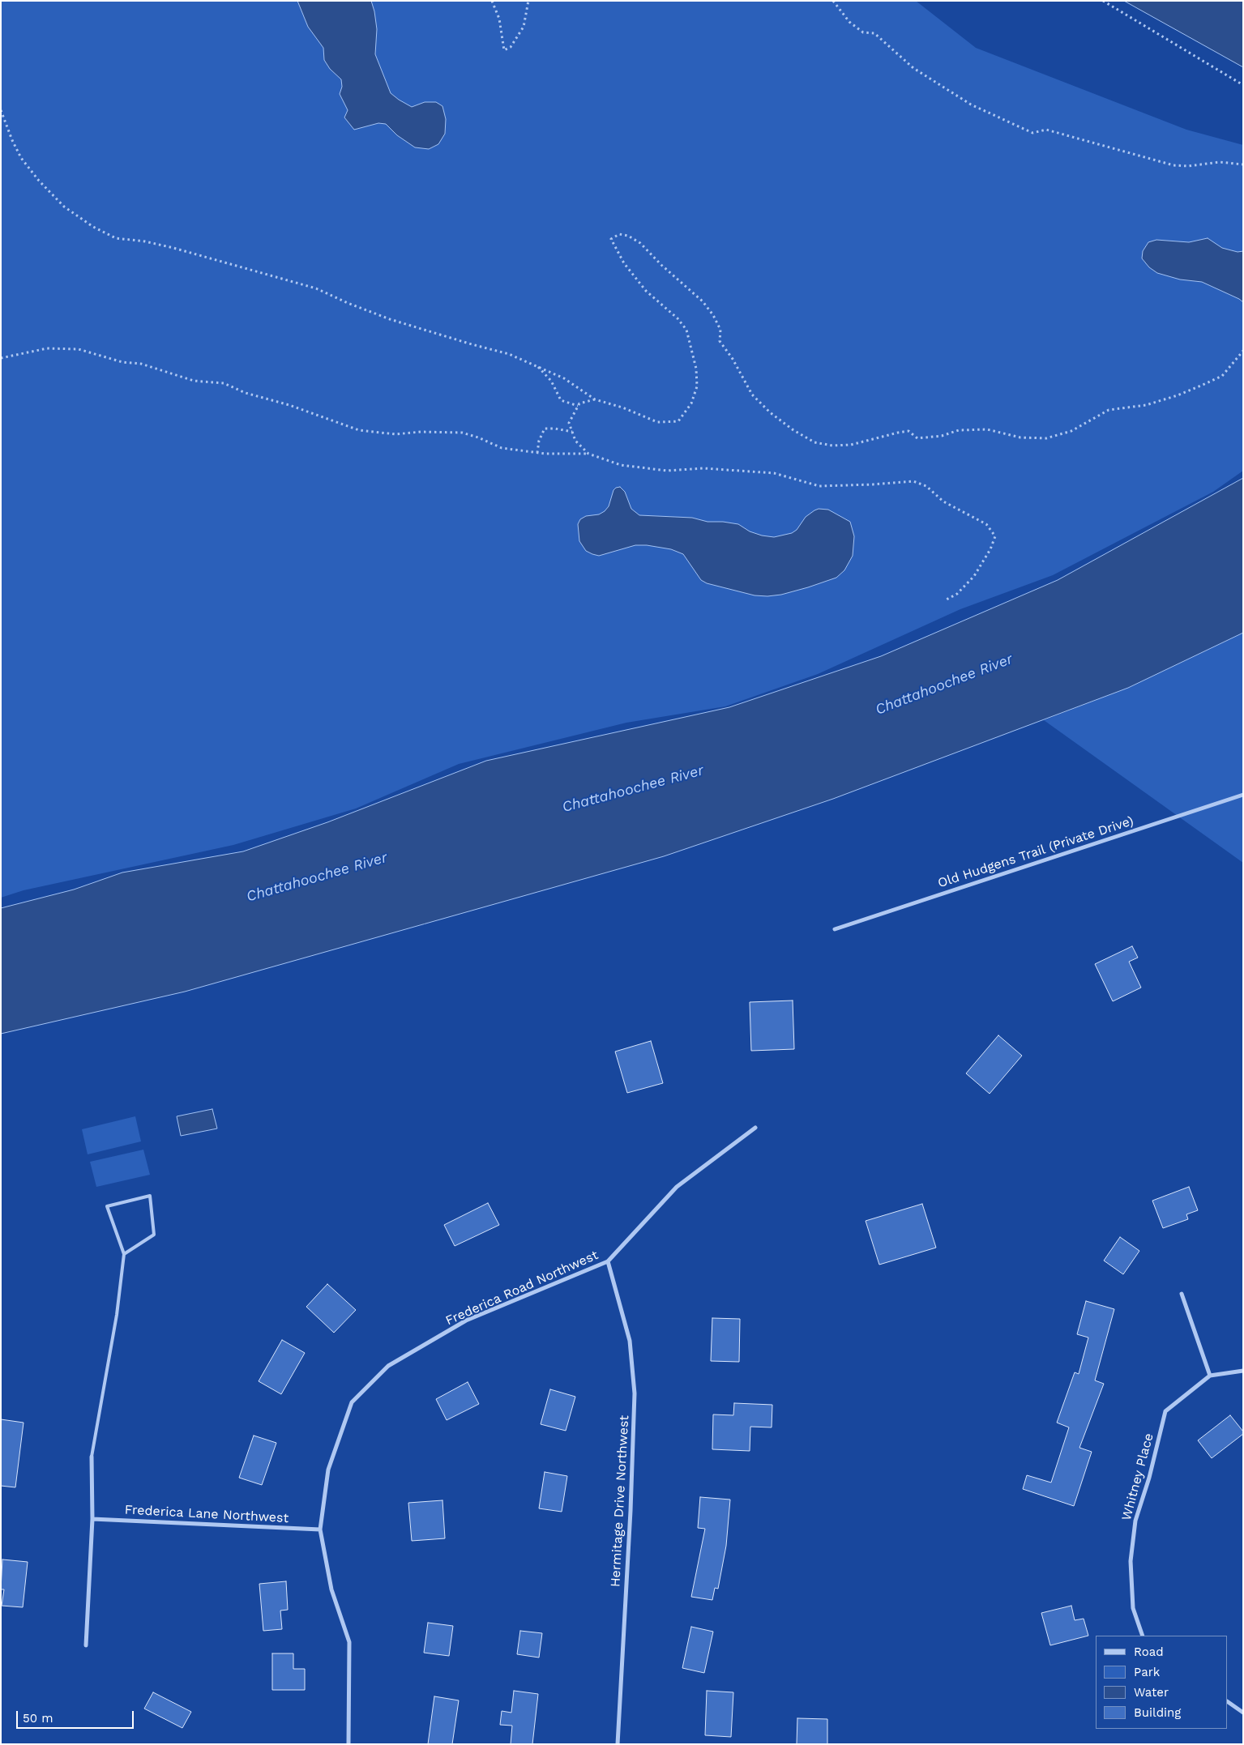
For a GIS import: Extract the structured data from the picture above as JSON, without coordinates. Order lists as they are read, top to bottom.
{
  "streets": {
    "street": [
      "Old Hudgens Trail (Private Drive)",
      "Frederica Road Northwest",
      "Whitney Place",
      "Hermitage Drive Northwest",
      "Frederica Lane Northwest"
    ]
  },
  "crossings": [
    ["Frederica Road Northwest", "Hermitage Drive Northwest"],
    ["Frederica Road Northwest", "Frederica Lane Northwest"]
  ],
  "water": ["Chattahoochee River"],
  "legend": [
    "Road",
    "Park",
    "Water",
    "Building"
  ],
  "scale_bar": "50 m"
}
